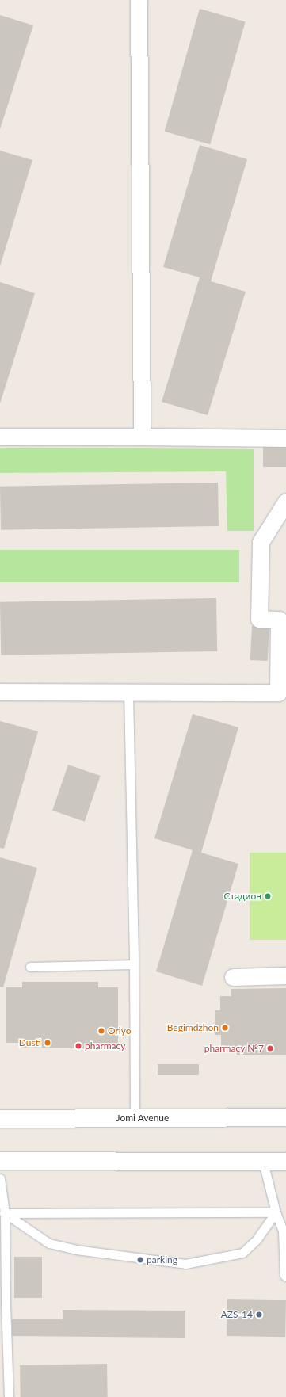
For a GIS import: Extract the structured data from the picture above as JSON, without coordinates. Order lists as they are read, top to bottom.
{
  "streets": {
    "main road": ["Jomi Avenue"]
  },
  "places": [
    "Стадион",
    "Begimdzhon",
    "Oriyo",
    "Dusti",
    "pharmacy",
    "pharmacy №7",
    "parking",
    "AZS-14"
  ]
}
